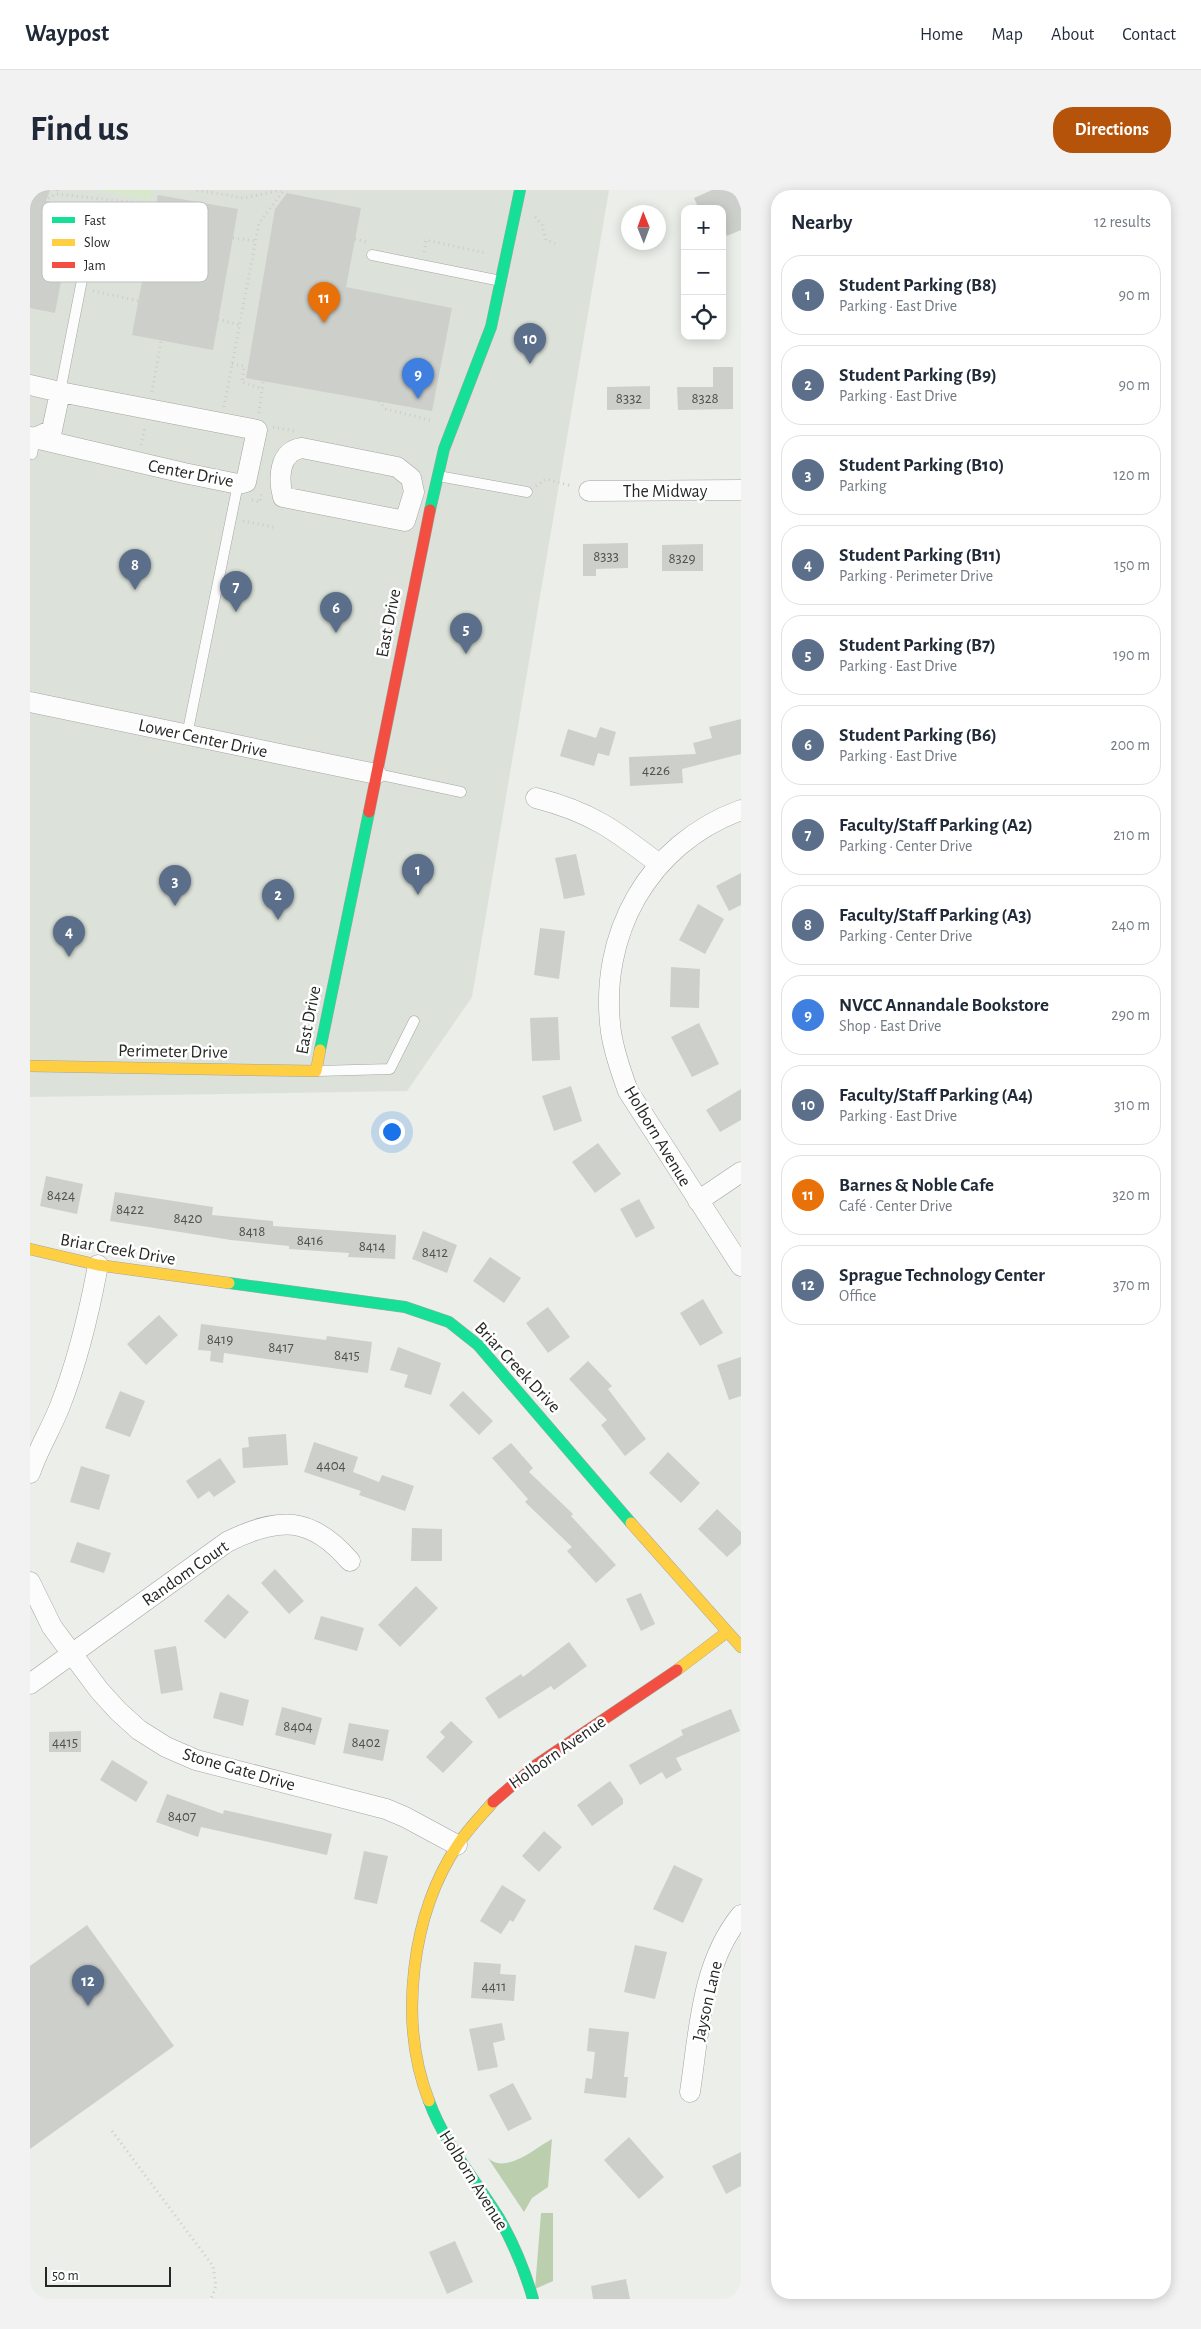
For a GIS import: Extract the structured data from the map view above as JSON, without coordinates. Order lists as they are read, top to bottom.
{
  "streets": {
    "street": [
      "Center Drive",
      "The Midway",
      "East Drive",
      "Lower Center Drive",
      "Perimeter Drive",
      "Holborn Avenue",
      "Briar Creek Drive",
      "Random Court",
      "Stone Gate Drive",
      "Jayson Lane"
    ]
  },
  "crossings": [
    ["East Drive", "Lower Center Drive"],
    ["East Drive", "Perimeter Drive"],
    ["Holborn Avenue", "Briar Creek Drive"],
    ["Holborn Avenue", "Stone Gate Drive"],
    ["Random Court", "Stone Gate Drive"]
  ],
  "house_numbers": [
    "8332",
    "8328",
    "8333",
    "8329",
    "4226",
    "8424",
    "8422",
    "8420",
    "8418",
    "8416",
    "8414",
    "8412",
    "8419",
    "8417",
    "8415",
    "4404",
    "8404",
    "4415",
    "8402",
    "8407",
    "4411"
  ],
  "legend": ["Fast", "Slow", "Jam"],
  "scale_bar": "50 m",
  "north": "top",
  "page": {
    "header": "Waypost",
    "nav": [
      "Home",
      "Map",
      "About",
      "Contact"
    ],
    "buttons": "Directions",
    "title": "Find us",
    "heading": ["Nearby", "12 results"],
    "map_buttons": ["+", "−"],
    "list": [
      {
        "mark": "1",
        "name": "Student Parking (B8)",
        "note": "Parking · East Drive",
        "value": "90 m"
      },
      {
        "mark": "2",
        "name": "Student Parking (B9)",
        "note": "Parking · East Drive",
        "value": "90 m"
      },
      {
        "mark": "3",
        "name": "Student Parking (B10)",
        "note": "Parking",
        "value": "120 m"
      },
      {
        "mark": "4",
        "name": "Student Parking (B11)",
        "note": "Parking · Perimeter Drive",
        "value": "150 m"
      },
      {
        "mark": "5",
        "name": "Student Parking (B7)",
        "note": "Parking · East Drive",
        "value": "190 m"
      },
      {
        "mark": "6",
        "name": "Student Parking (B6)",
        "note": "Parking · East Drive",
        "value": "200 m"
      },
      {
        "mark": "7",
        "name": "Faculty/Staff Parking (A2)",
        "note": "Parking · Center Drive",
        "value": "210 m"
      },
      {
        "mark": "8",
        "name": "Faculty/Staff Parking (A3)",
        "note": "Parking · Center Drive",
        "value": "240 m"
      },
      {
        "mark": "9",
        "name": "NVCC Annandale Bookstore",
        "note": "Shop · East Drive",
        "value": "290 m"
      },
      {
        "mark": "10",
        "name": "Faculty/Staff Parking (A4)",
        "note": "Parking · East Drive",
        "value": "310 m"
      },
      {
        "mark": "11",
        "name": "Barnes & Noble Cafe",
        "note": "Café · Center Drive",
        "value": "320 m"
      },
      {
        "mark": "12",
        "name": "Sprague Technology Center",
        "note": "Office",
        "value": "370 m"
      }
    ],
    "pins": [
      "11",
      "10",
      "9",
      "8",
      "7",
      "6",
      "5",
      "1",
      "3",
      "2",
      "4",
      "12"
    ],
    "scale": "50 m"
  }
}
